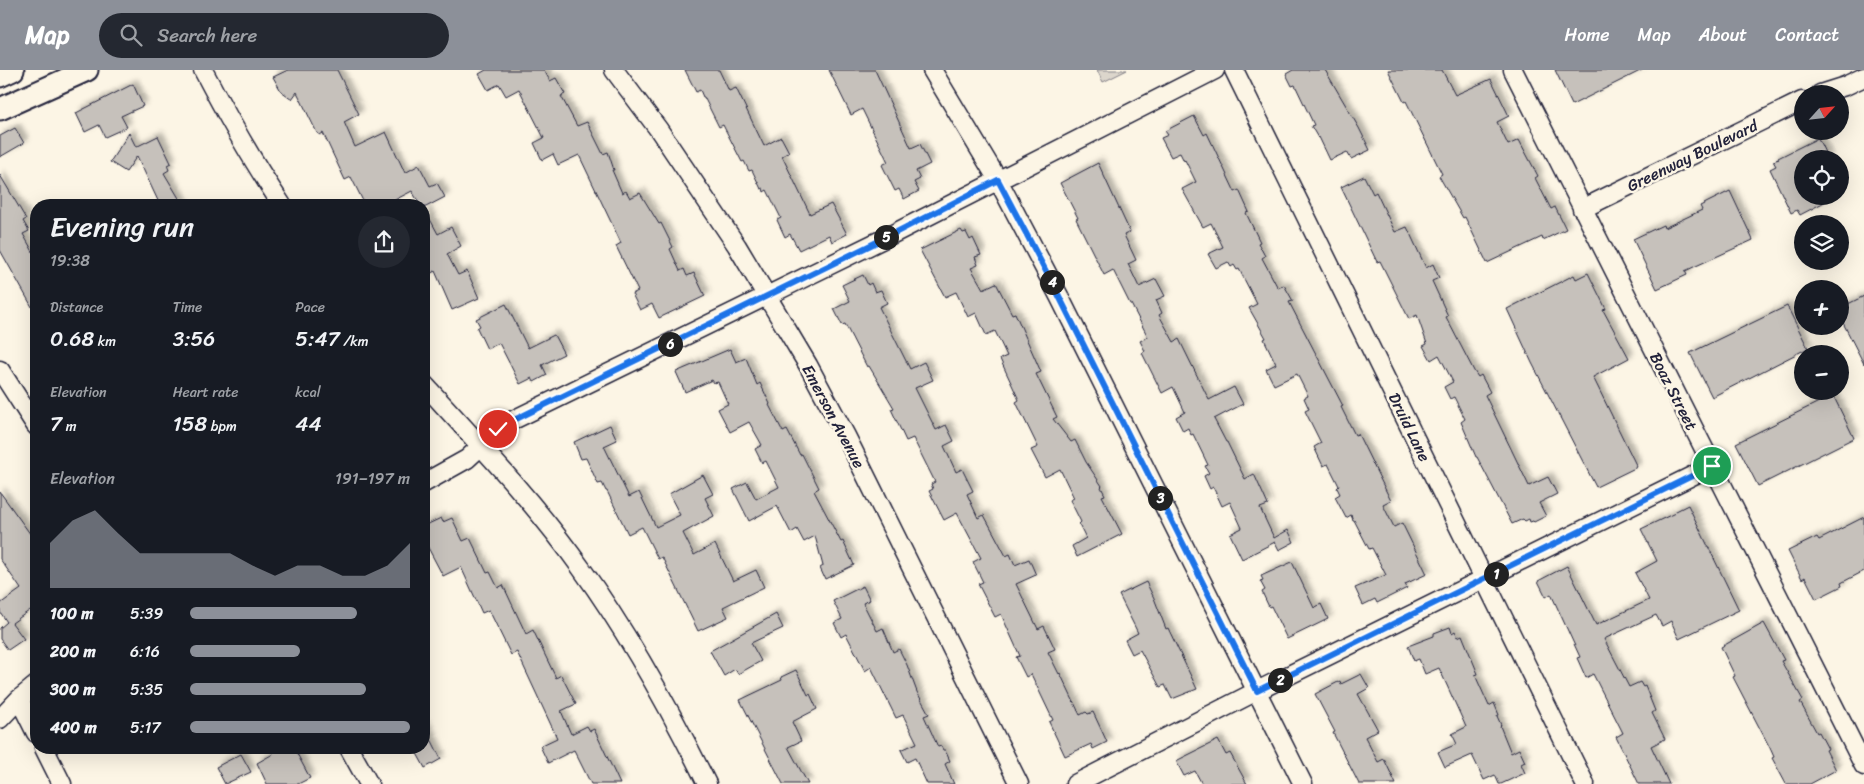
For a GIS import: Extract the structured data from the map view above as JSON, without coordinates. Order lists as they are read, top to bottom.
{
  "streets": {
    "street": [
      "Greenway Boulevard",
      "Boaz Street",
      "Emerson Avenue",
      "Druid Lane"
    ]
  },
  "crossings": [
    ["Greenway Boulevard", "Boaz Street"]
  ],
  "north": "top right",
  "page": {
    "header": "Map",
    "search": "Search here",
    "nav": [
      "Home",
      "Map",
      "About",
      "Contact"
    ],
    "map_buttons": ["+", "−"],
    "heading": ["Evening run", "19:38"],
    "pins": [
      "5",
      "4",
      "6",
      "3",
      "1",
      "2"
    ],
    "stats": [
      ["Distance", "0.68 km"],
      ["Time", "3:56"],
      ["Pace", "5:47 /km"],
      ["Elevation", "7 m"],
      ["Heart rate", "158 bpm"],
      ["kcal", "44"]
    ],
    "chart": ["Elevation", "191–197 m"],
    "list": [
      {
        "name": "100 m",
        "note": "5:39"
      },
      {
        "name": "200 m",
        "note": "6:16"
      },
      {
        "name": "300 m",
        "note": "5:35"
      },
      {
        "name": "400 m",
        "note": "5:17"
      }
    ]
  }
}
